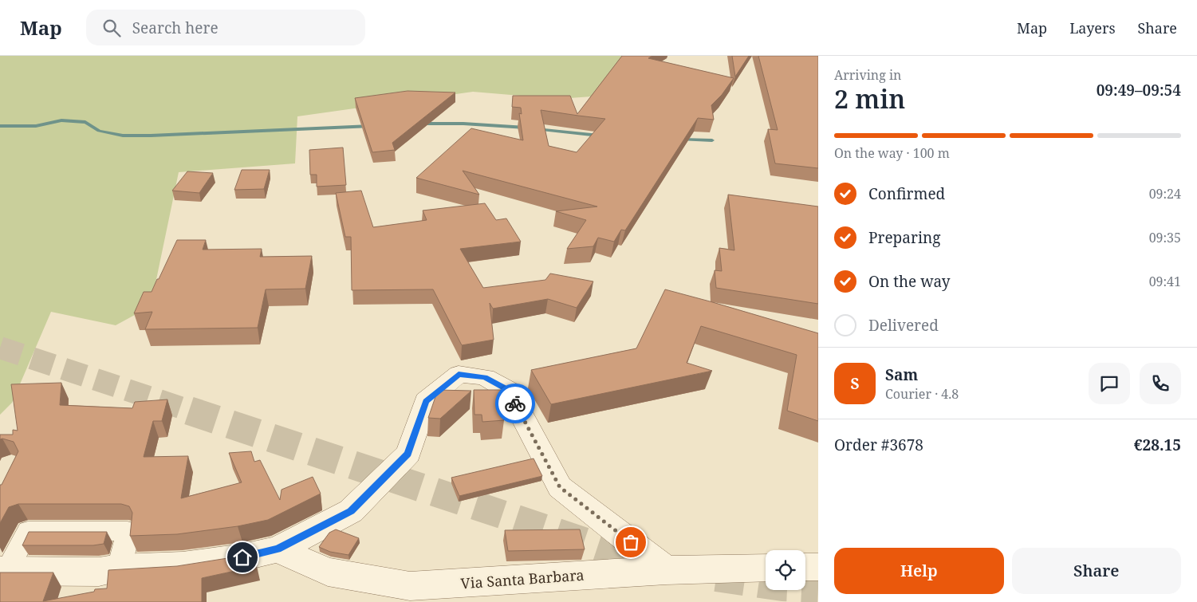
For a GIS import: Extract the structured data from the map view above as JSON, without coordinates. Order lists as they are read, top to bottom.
{
  "streets": {
    "street": ["Via Santa Barbara"]
  },
  "page": {
    "header": "Map",
    "search": "Search here",
    "nav": ["Map", "Layers", "Share"],
    "heading": ["2 min", "Arriving in", "09:49–09:54"],
    "panel": [
      "Sam",
      "Courier · 4.8",
      "Order #3678",
      "€28.15"
    ],
    "bar": "On the way · 100 m",
    "list": [
      ["Confirmed", "09:24"],
      ["Preparing", "09:35"],
      ["On the way", "09:41"],
      "Delivered"
    ],
    "round": "S",
    "buttons": ["Help", "Share"]
  }
}
